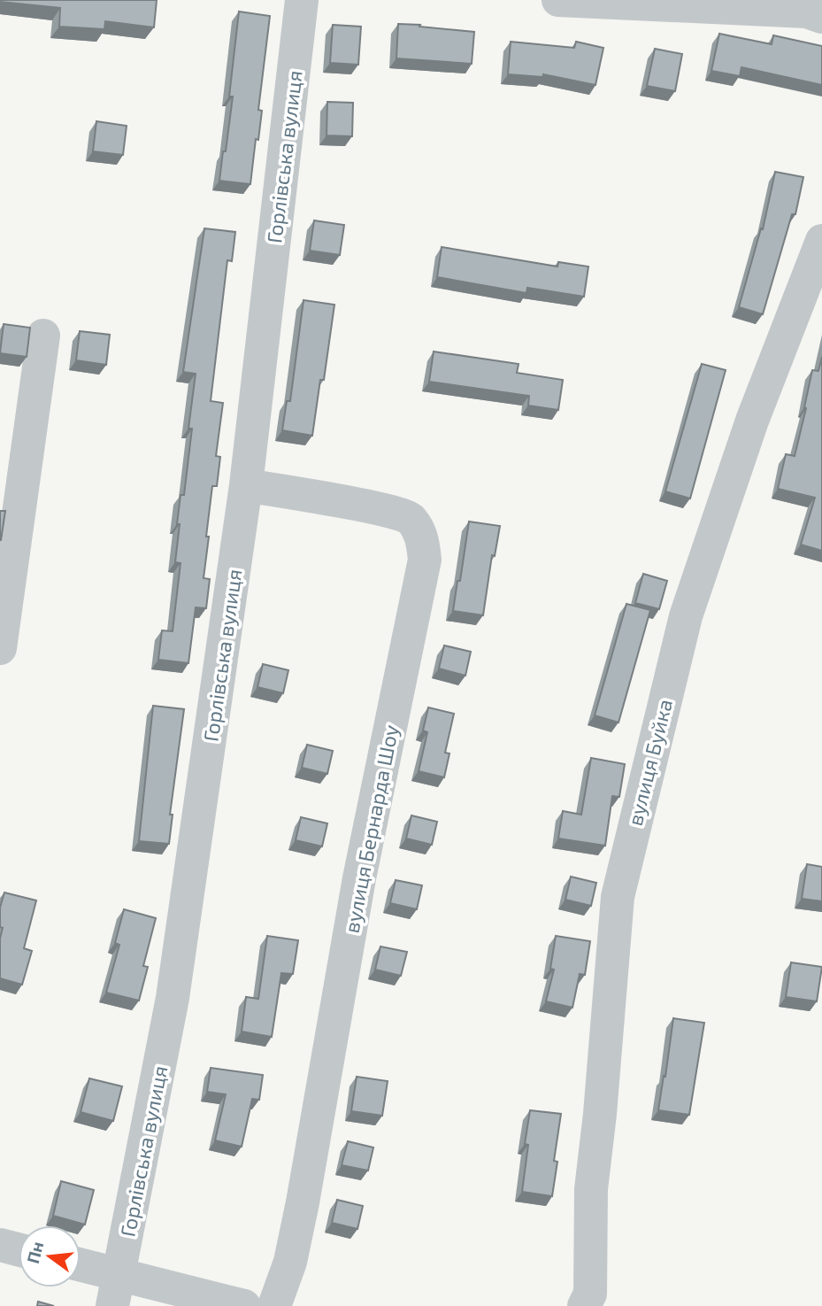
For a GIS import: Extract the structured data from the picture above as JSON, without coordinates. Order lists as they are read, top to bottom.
{
  "streets": {
    "street": ["Горлівська вулиця", "вулиця Буйка", "вулиця Бернарда Шоу"]
  },
  "crossings": [
    ["Горлівська вулиця", "вулиця Бернарда Шоу"]
  ],
  "north": "left"
}
